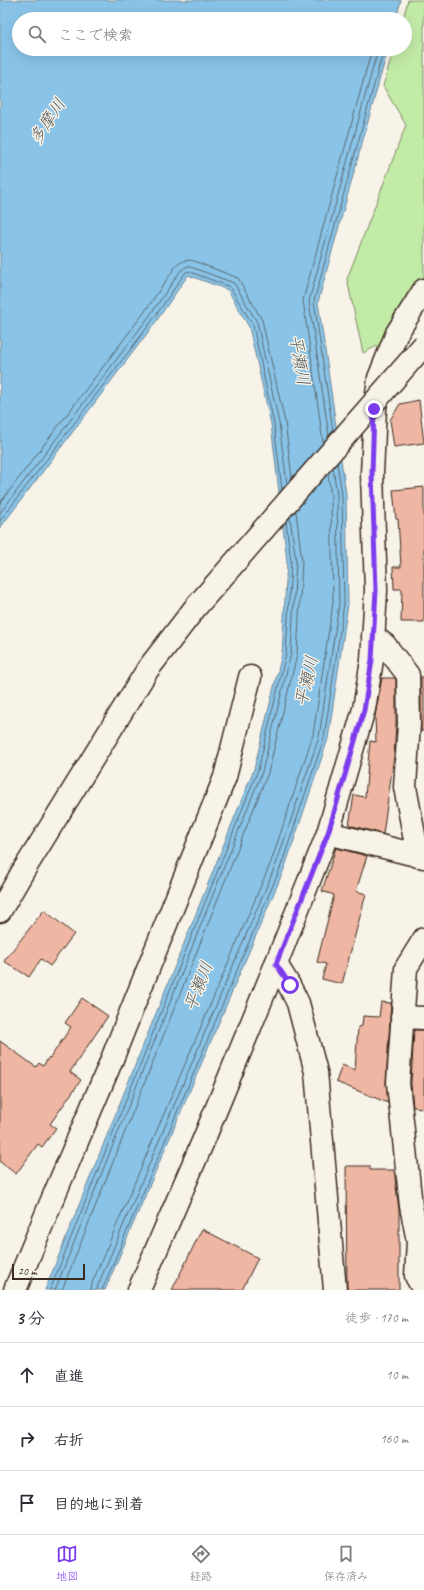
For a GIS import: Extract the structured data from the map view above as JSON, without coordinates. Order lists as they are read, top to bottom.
{
  "water": ["多摩川", "平瀬川"],
  "scale_bar": "20 m",
  "page": {
    "search": "ここで検索",
    "scale": "20 m",
    "heading": ["3 分", "徒歩 · 170 m"],
    "list": [
      ["直進", "10 m"],
      ["右折", "160 m"],
      "目的地に到着"
    ],
    "nav": ["地図", "経路", "保存済み"]
  }
}
